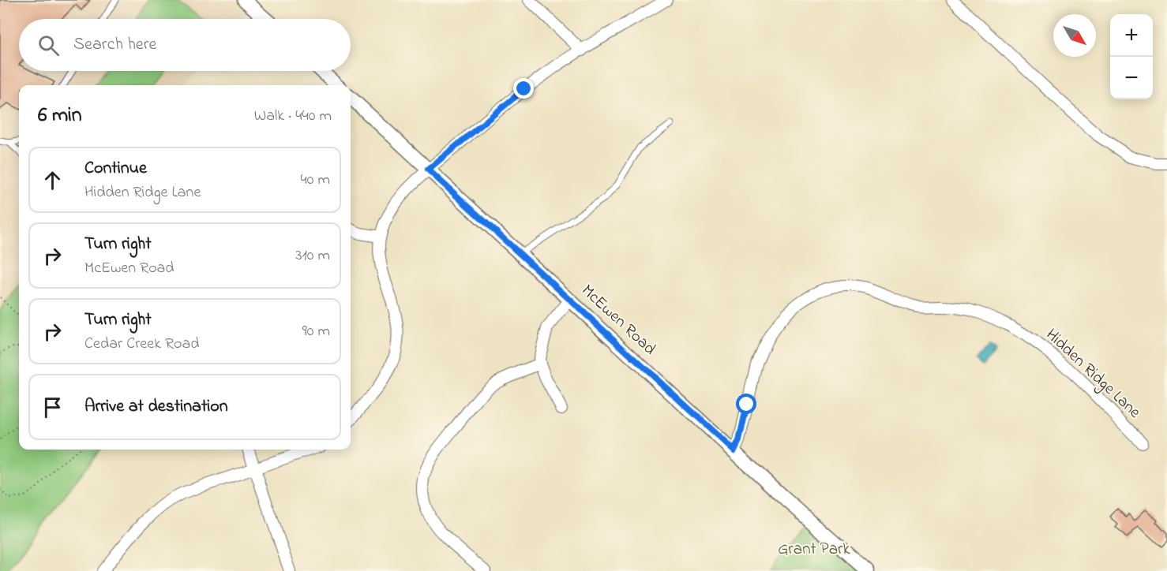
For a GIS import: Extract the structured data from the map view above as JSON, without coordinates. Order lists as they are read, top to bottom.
{
  "streets": {
    "street": ["McEwen Road", "Hidden Ridge Lane"]
  },
  "crossings": [
    ["McEwen Road", "Hidden Ridge Lane"]
  ],
  "parks": ["Grant Park"],
  "north": "bottom right",
  "page": {
    "map_buttons": ["+", "−"],
    "search": "Search here",
    "heading": ["6 min", "Walk · 440 m"],
    "list": [
      ["Continue", "Hidden Ridge Lane", "40 m"],
      ["Turn right", "McEwen Road", "310 m"],
      ["Turn right", "Cedar Creek Road", "90 m"],
      "Arrive at destination"
    ]
  }
}
